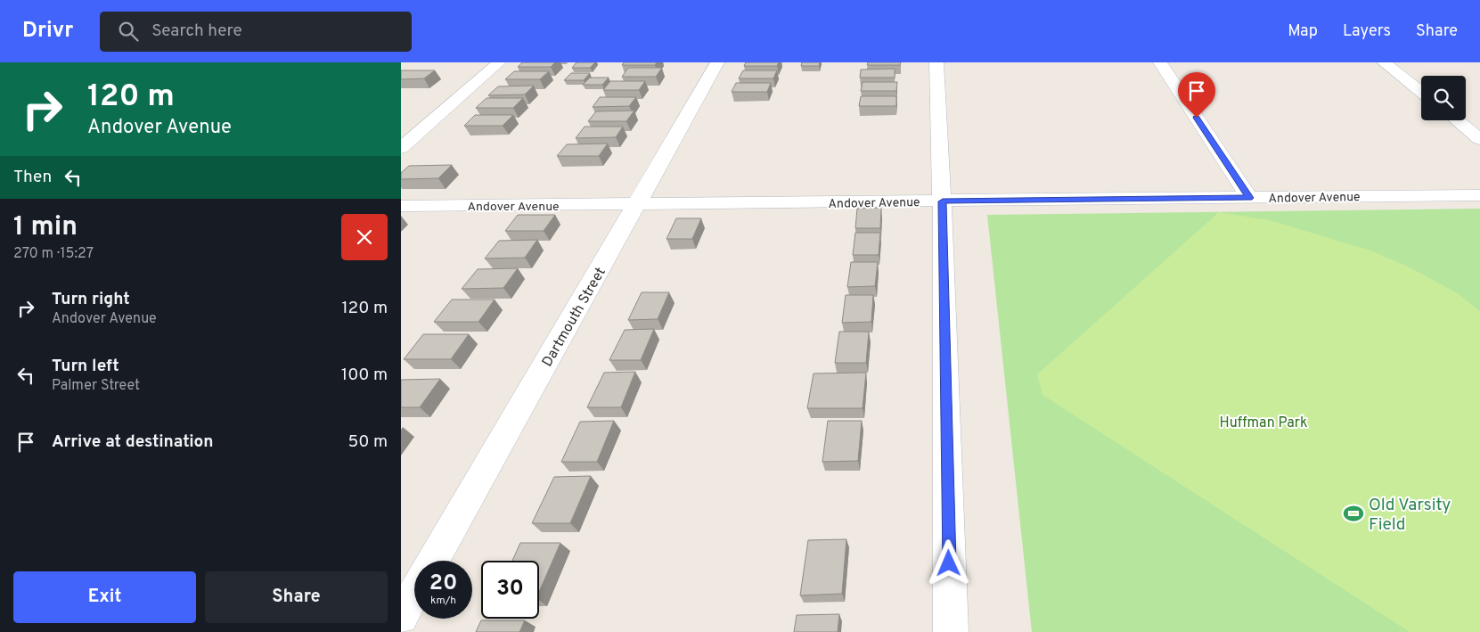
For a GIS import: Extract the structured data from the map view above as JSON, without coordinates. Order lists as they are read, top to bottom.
{
  "streets": {
    "street": ["Andover Avenue", "Dartmouth Street"]
  },
  "crossings": [
    ["Andover Avenue", "Dartmouth Street"]
  ],
  "parks": ["Huffman Park"],
  "places": {
    "sports": ["Old Varsity Field"]
  },
  "page": {
    "header": "Drivr",
    "search": "Search here",
    "nav": ["Map", "Layers", "Share"],
    "turn": ["120 m", "Andover Avenue"],
    "then": "Then",
    "heading": ["1 min", "270 m · 15:27"],
    "list": [
      {
        "name": "Turn right",
        "note": "Andover Avenue",
        "value": "120 m"
      },
      {
        "name": "Turn left",
        "note": "Palmer Street",
        "value": "100 m"
      },
      {
        "name": "Arrive at destination",
        "value": "50 m"
      }
    ],
    "speed": "20 km/h",
    "limit": "30",
    "buttons": ["Exit", "Share"]
  }
}
